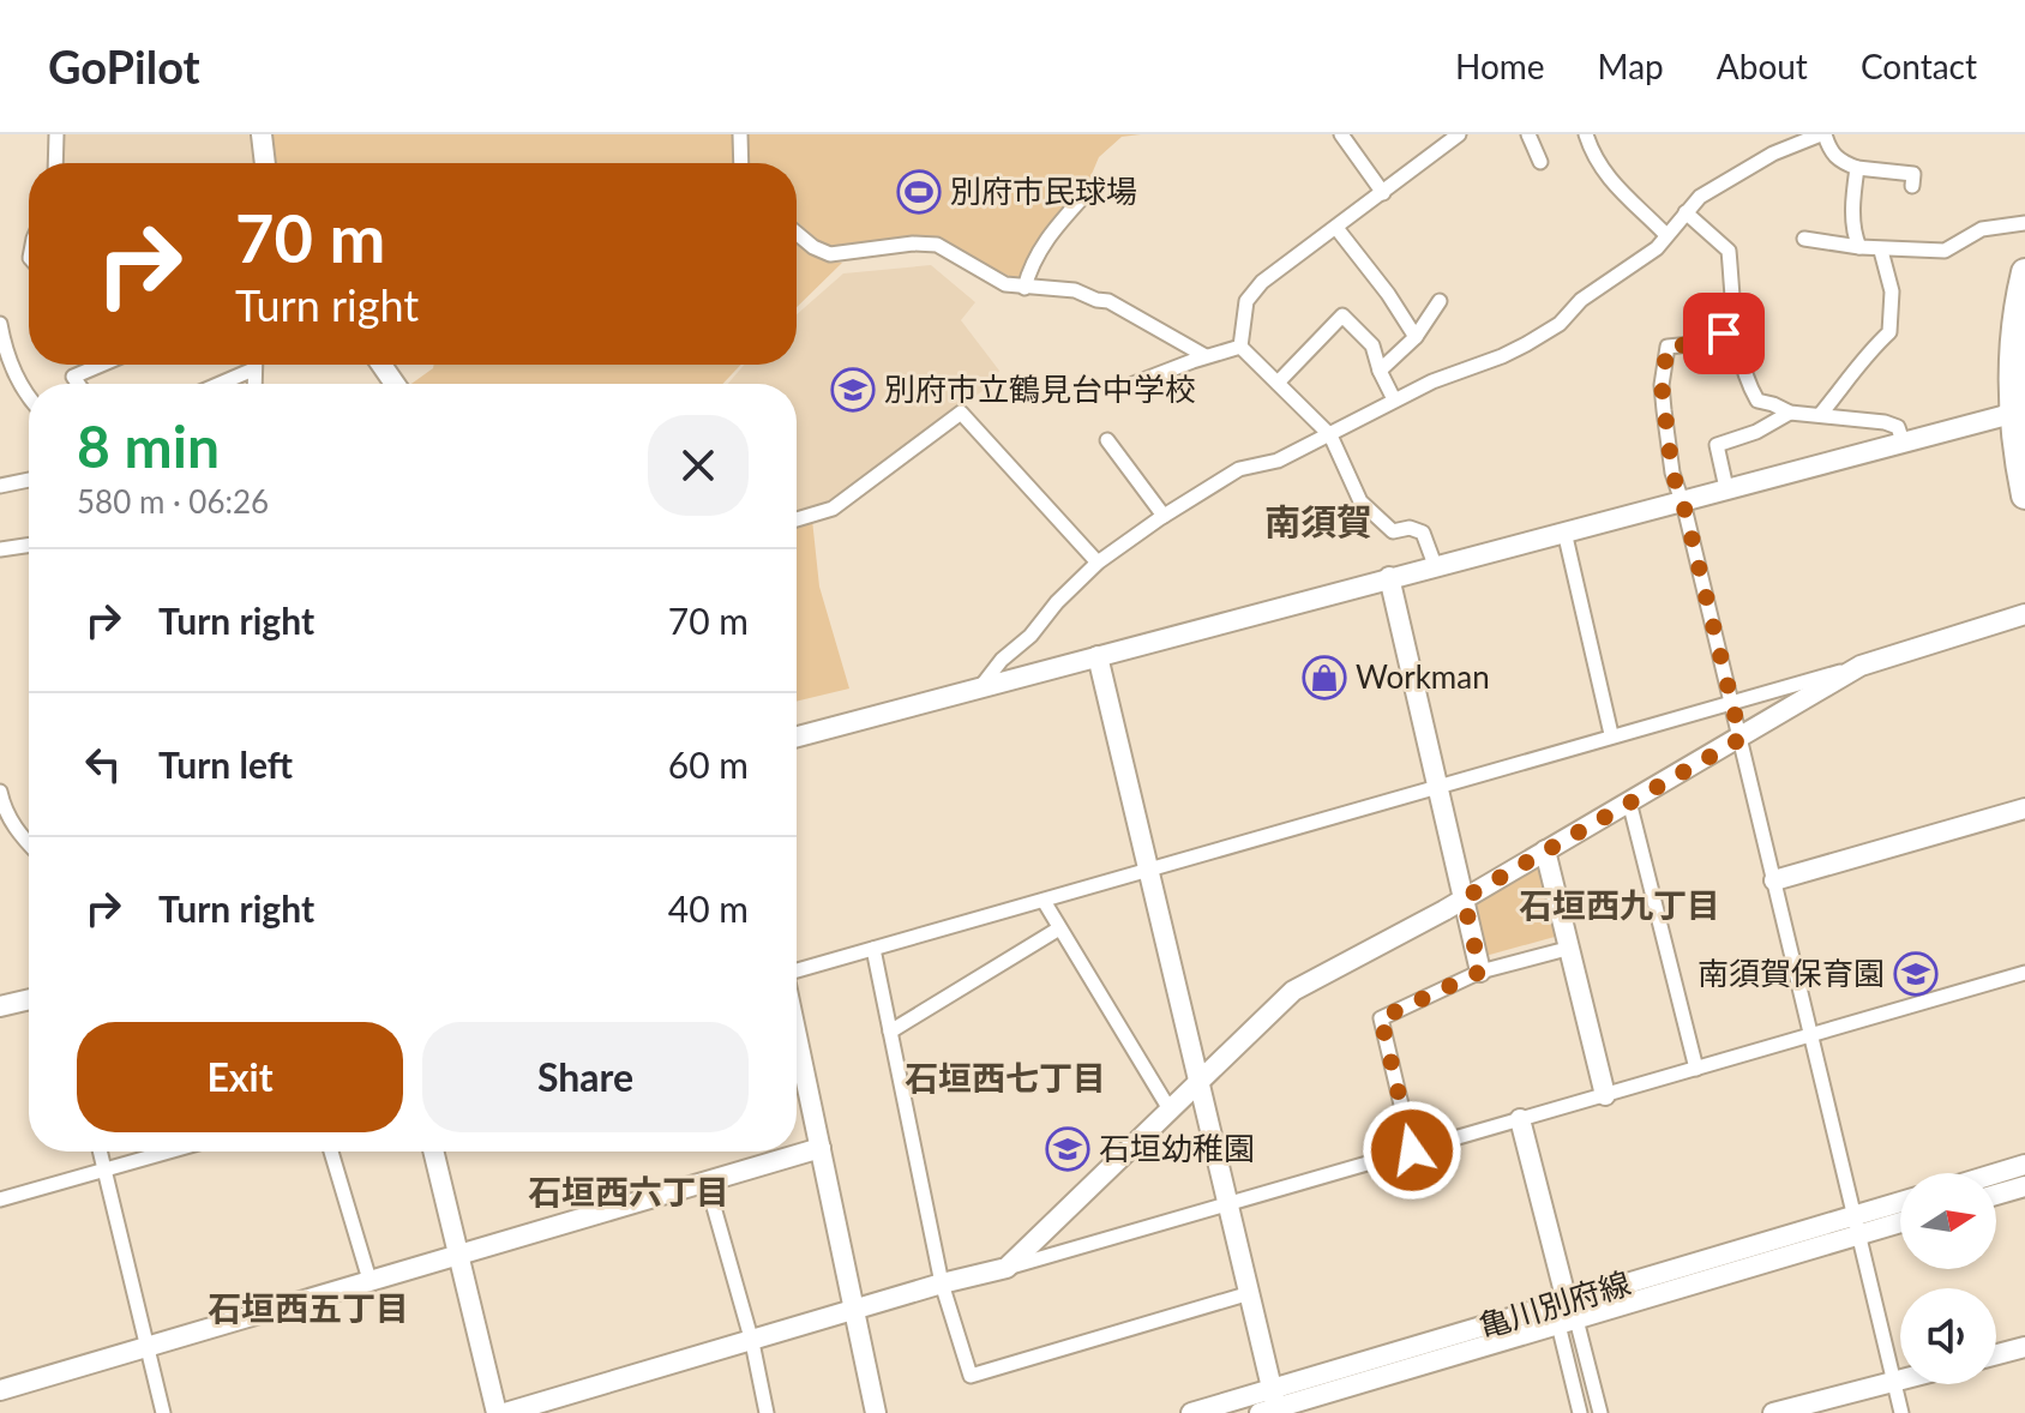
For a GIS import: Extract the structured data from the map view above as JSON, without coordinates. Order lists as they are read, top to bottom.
{
  "streets": {
    "street": ["亀川別府線"]
  },
  "districts": [
    "南須賀",
    "石垣西九丁目",
    "石垣西七丁目",
    "石垣西六丁目",
    "石垣西五丁目"
  ],
  "places": {
    "sports": ["別府市民球場"],
    "school or university": ["別府市立鶴見台中学校", "南須賀保育園", "石垣幼稚園"],
    "shop": ["Workman"]
  },
  "north": "right",
  "page": {
    "header": "GoPilot",
    "nav": [
      "Home",
      "Map",
      "About",
      "Contact"
    ],
    "turn": ["70 m", "Turn right"],
    "heading": ["8 min", "580 m · 06:26"],
    "list": [
      {
        "name": "Turn right",
        "value": "70 m"
      },
      {
        "name": "Turn left",
        "value": "60 m"
      },
      {
        "name": "Turn right",
        "value": "40 m"
      }
    ],
    "buttons": ["Exit", "Share"]
  }
}
